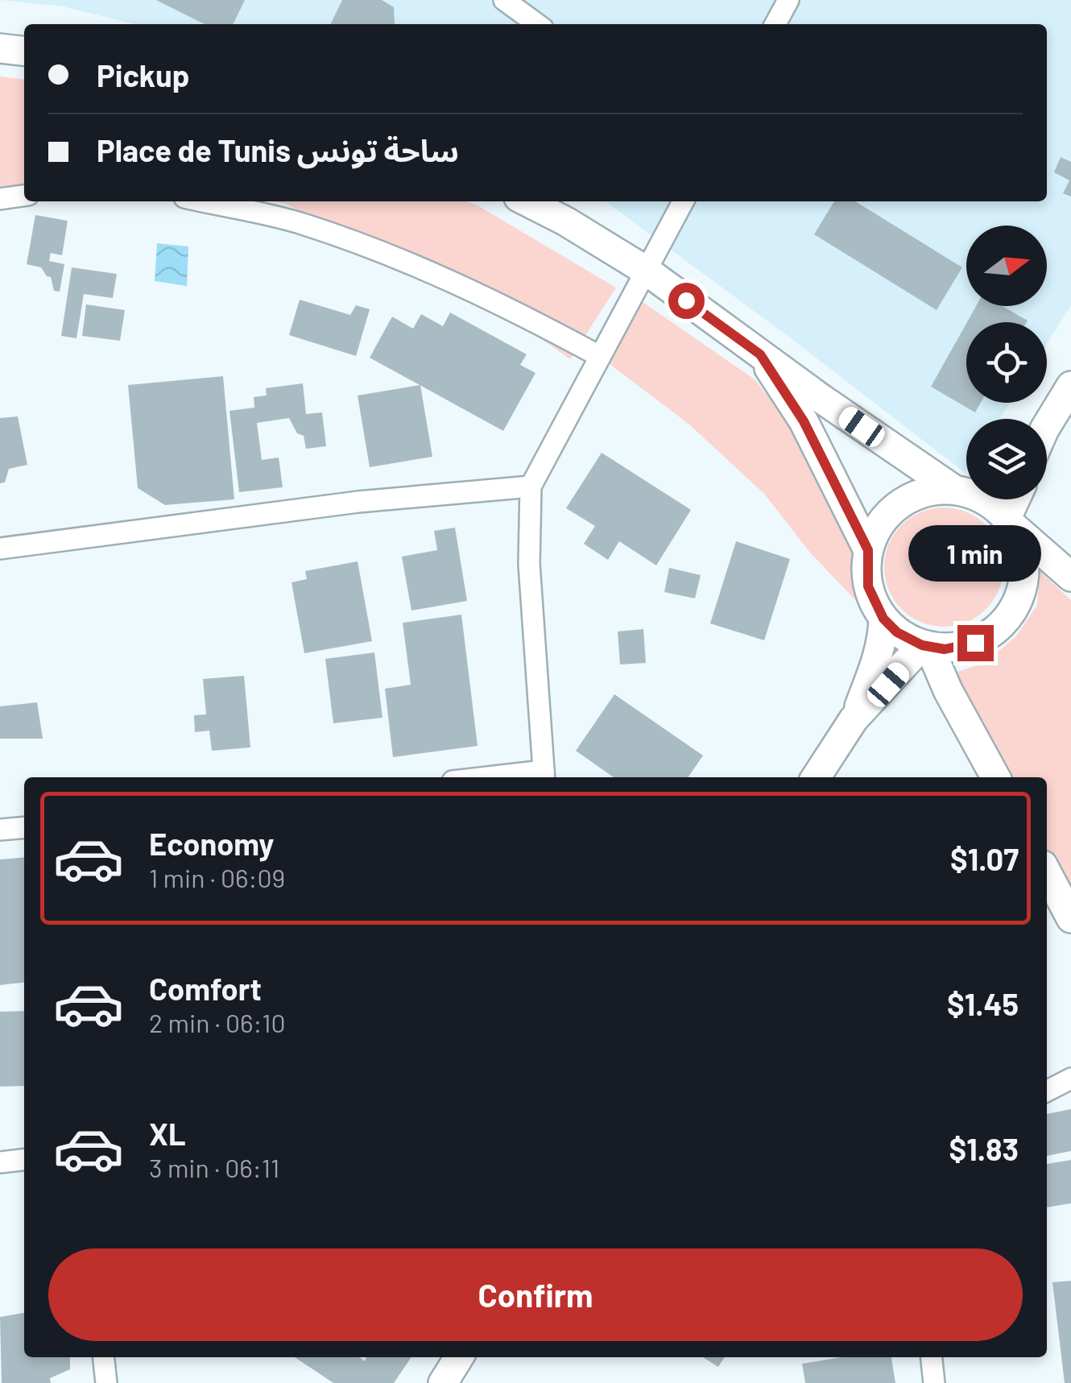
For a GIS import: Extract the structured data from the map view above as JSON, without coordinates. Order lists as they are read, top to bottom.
{
  "north": "right",
  "page": {
    "banner": ["Pickup", "Place de Tunis ساحة تونس"],
    "bubble": "1 min",
    "list": [
      {
        "name": "Economy",
        "note": "1 min · 06:09",
        "value": "$1.07"
      },
      {
        "name": "Comfort",
        "note": "2 min · 06:10",
        "value": "$1.45"
      },
      {
        "name": "XL",
        "note": "3 min · 06:11",
        "value": "$1.83"
      }
    ],
    "buttons": "Confirm"
  }
}
